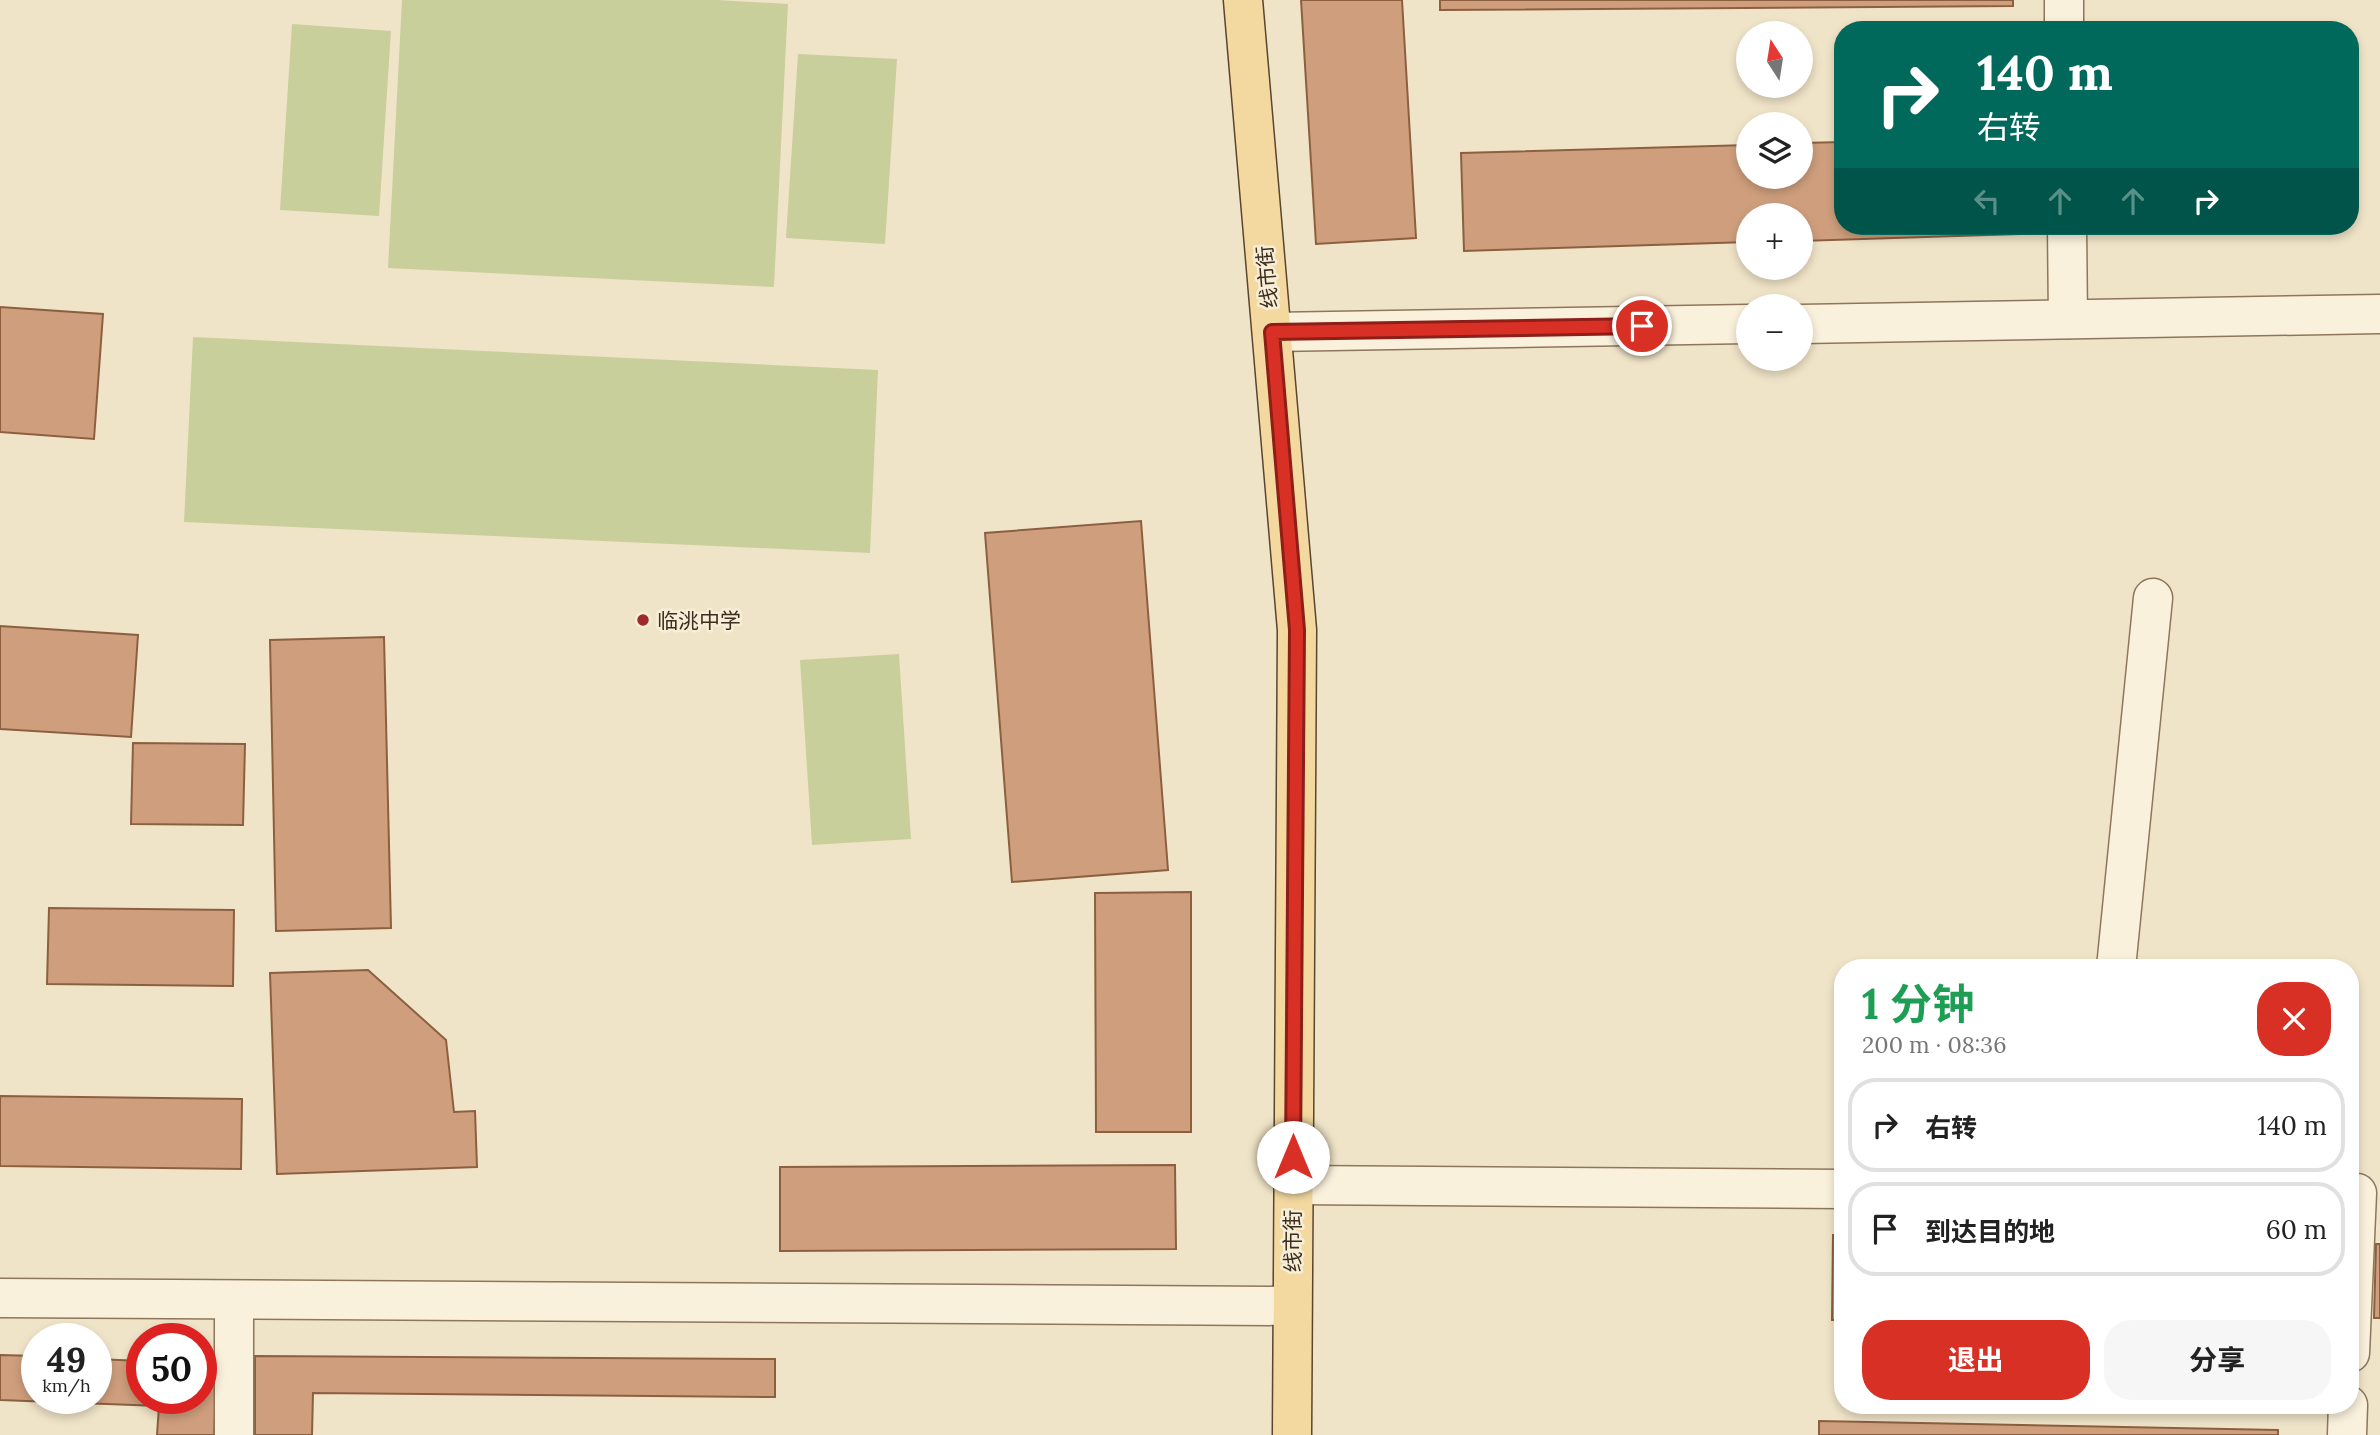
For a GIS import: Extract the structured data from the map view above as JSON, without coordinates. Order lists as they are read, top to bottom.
{
  "streets": {
    "main road": ["线市街"]
  },
  "places": ["临洮中学"],
  "north": "top",
  "page": {
    "map_buttons": ["+", "−"],
    "turn": ["140 m", "右转"],
    "heading": ["1 分钟", "200 m · 08:36"],
    "list": [
      {
        "name": "右转",
        "value": "140 m"
      },
      {
        "name": "到达目的地",
        "value": "60 m"
      }
    ],
    "buttons": ["退出", "分享"],
    "speed": "49 km/h",
    "limit": "50"
  }
}
